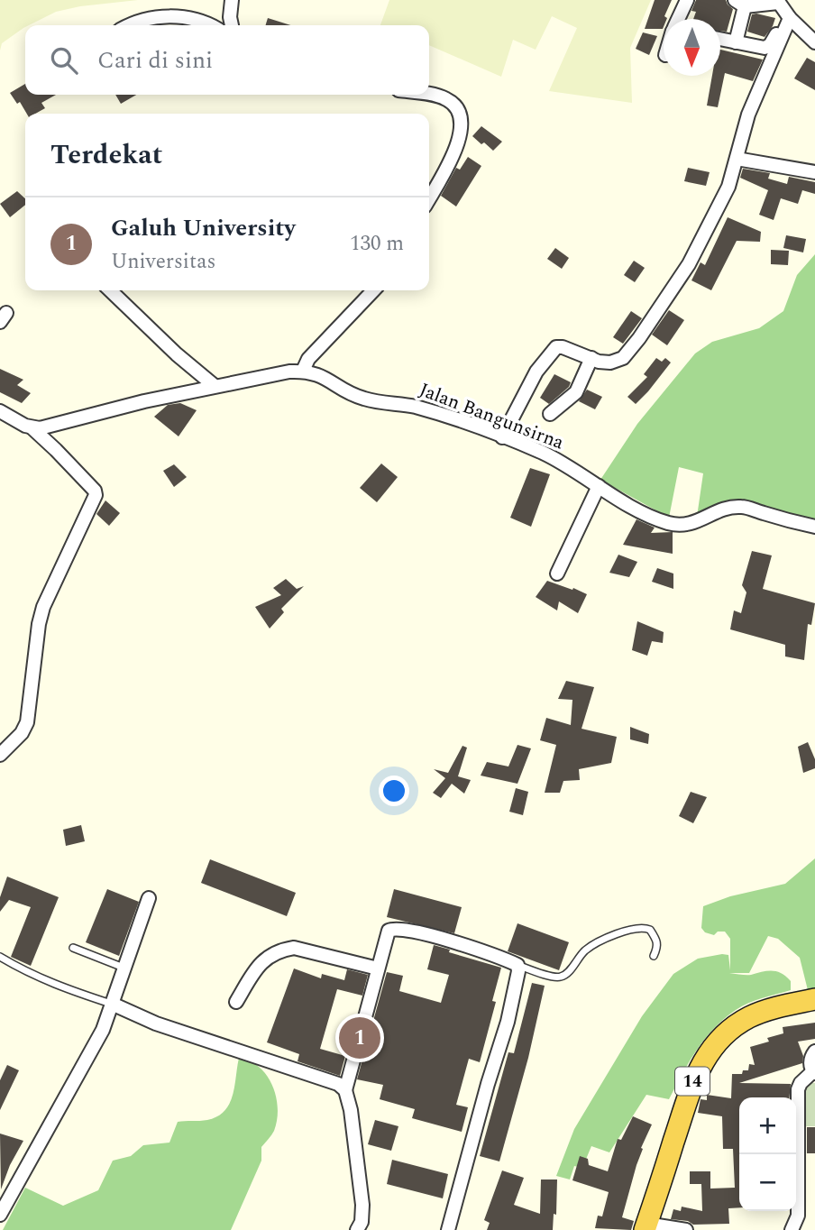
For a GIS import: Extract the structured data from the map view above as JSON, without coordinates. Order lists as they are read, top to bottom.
{
  "streets": {
    "highway": ["14"],
    "street": ["Jalan Bangunsirna"]
  },
  "north": "bottom",
  "page": {
    "search": "Cari di sini",
    "heading": "Terdekat",
    "list": [
      {
        "mark": "1",
        "name": "Galuh University",
        "note": "Universitas",
        "value": "130 m"
      }
    ],
    "pins": "1",
    "map_buttons": ["+", "−"]
  }
}
